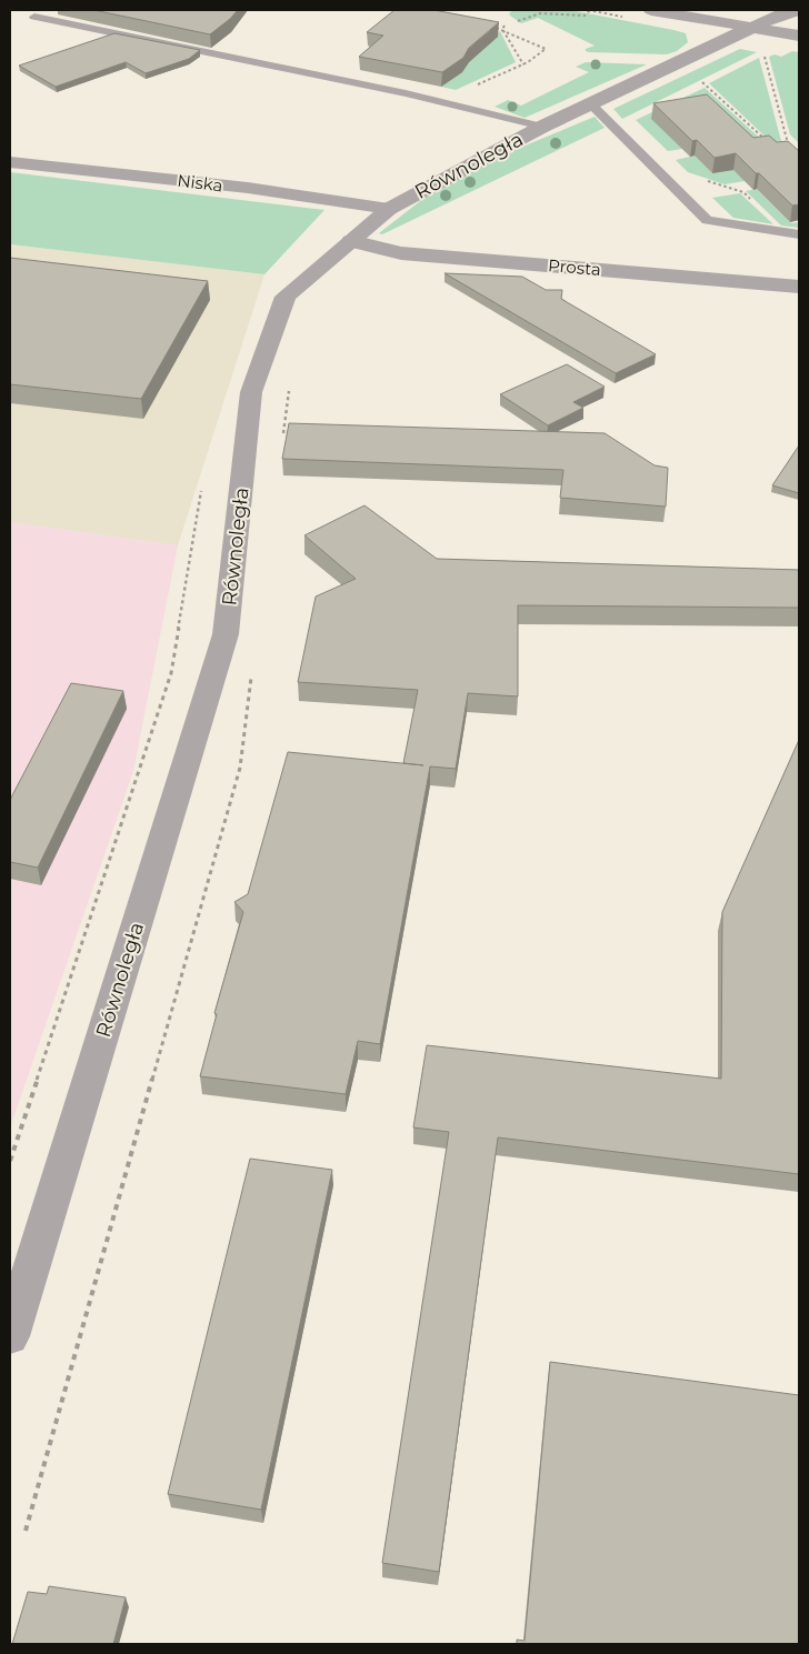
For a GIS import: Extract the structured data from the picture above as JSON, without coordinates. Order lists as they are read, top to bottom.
{
  "streets": {
    "street": ["Równoległa", "Niska", "Prosta"]
  },
  "crossings": [
    ["Równoległa", "Niska"],
    ["Równoległa", "Prosta"]
  ]
}
